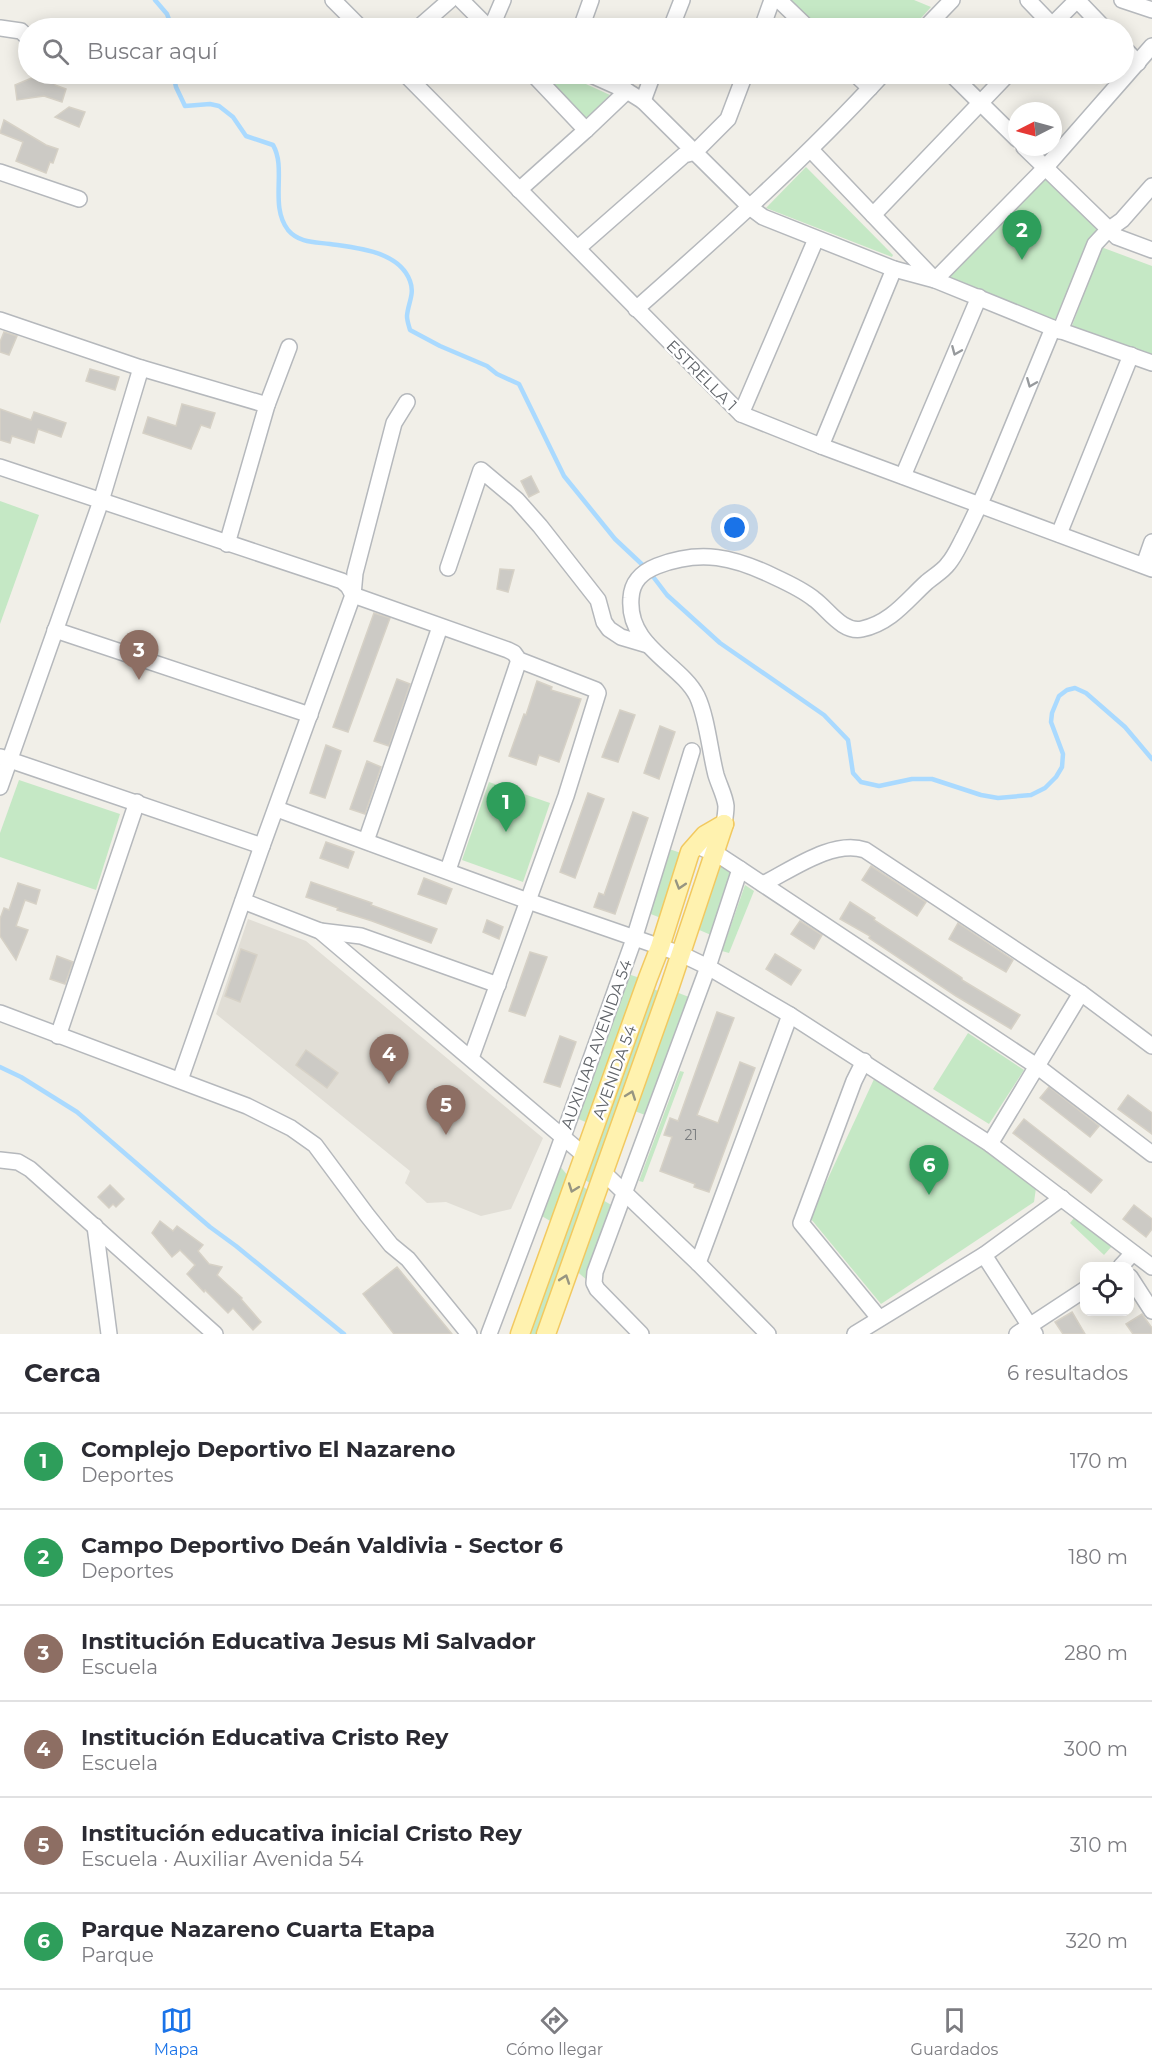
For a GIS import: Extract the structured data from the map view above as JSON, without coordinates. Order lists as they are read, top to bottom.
{
  "streets": {
    "main road": ["AVENIDA 54"],
    "street": ["ESTRELLA 1", "AUXILIAR AVENIDA 54"]
  },
  "house_numbers": ["21"],
  "north": "left",
  "page": {
    "search": "Buscar aquí",
    "pins": [
      "2",
      "3",
      "1",
      "4",
      "5",
      "6"
    ],
    "heading": ["Cerca", "6 resultados"],
    "list": [
      {
        "mark": "1",
        "name": "Complejo Deportivo El Nazareno",
        "note": "Deportes",
        "value": "170 m"
      },
      {
        "mark": "2",
        "name": "Campo Deportivo Deán Valdivia - Sector 6",
        "note": "Deportes",
        "value": "180 m"
      },
      {
        "mark": "3",
        "name": "Institución Educativa Jesus Mi Salvador",
        "note": "Escuela",
        "value": "280 m"
      },
      {
        "mark": "4",
        "name": "Institución Educativa Cristo Rey",
        "note": "Escuela",
        "value": "300 m"
      },
      {
        "mark": "5",
        "name": "Institución educativa inicial Cristo Rey",
        "note": "Escuela · Auxiliar Avenida 54",
        "value": "310 m"
      },
      {
        "mark": "6",
        "name": "Parque Nazareno Cuarta Etapa",
        "note": "Parque",
        "value": "320 m"
      }
    ],
    "nav": ["Mapa", "Cómo llegar", "Guardados"]
  }
}
